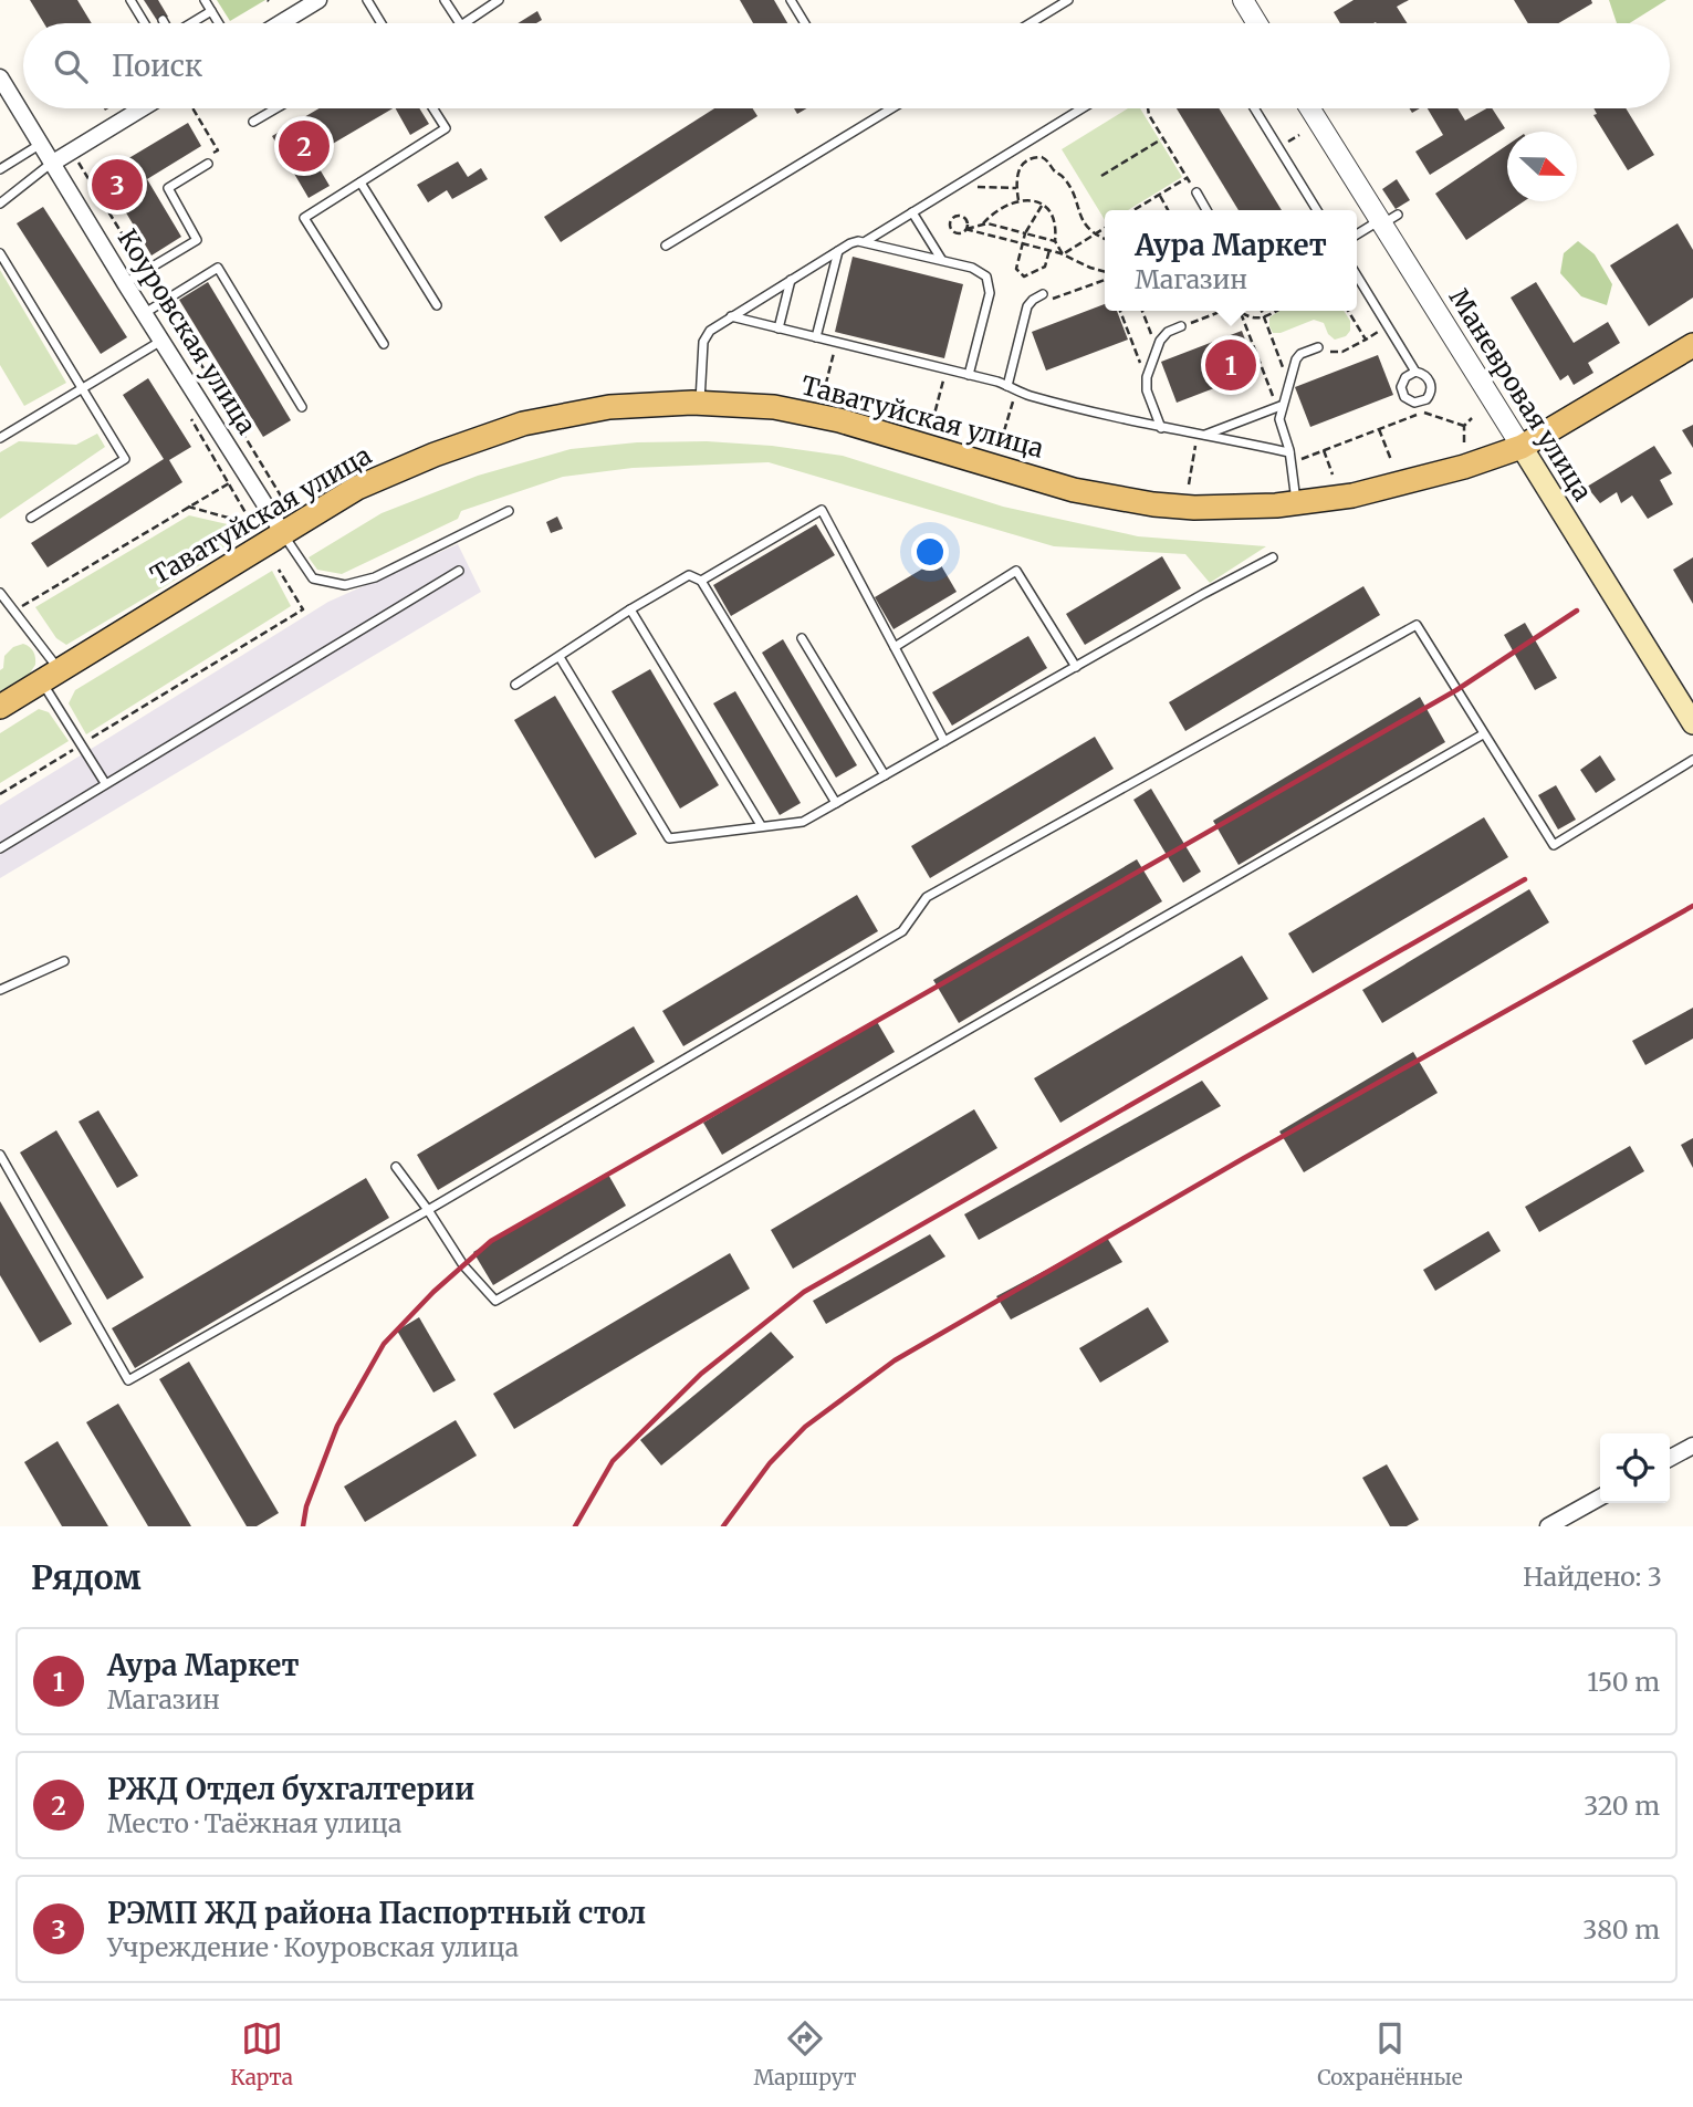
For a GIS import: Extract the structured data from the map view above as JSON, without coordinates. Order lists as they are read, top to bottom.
{
  "streets": {
    "main road": ["Маневровая улица", "Таватуйская улица"],
    "street": ["Коуровская улица"]
  },
  "crossings": [
    ["Коуровская улица", "Таватуйская улица"],
    ["Маневровая улица", "Таватуйская улица"]
  ],
  "north": "right",
  "page": {
    "search": "Поиск",
    "pins": ["2", "3", "1"],
    "popup": ["Аура Маркет", "Магазин"],
    "heading": ["Рядом", "Найдено: 3"],
    "list": [
      {
        "mark": "1",
        "name": "Аура Маркет",
        "note": "Магазин",
        "value": "150 m"
      },
      {
        "mark": "2",
        "name": "РЖД Отдел бухгалтерии",
        "note": "Место · Таёжная улица",
        "value": "320 m"
      },
      {
        "mark": "3",
        "name": "РЭМП ЖД района Паспортный стол",
        "note": "Учреждение · Коуровская улица",
        "value": "380 m"
      }
    ],
    "nav": ["Карта", "Маршрут", "Сохранённые"]
  }
}
